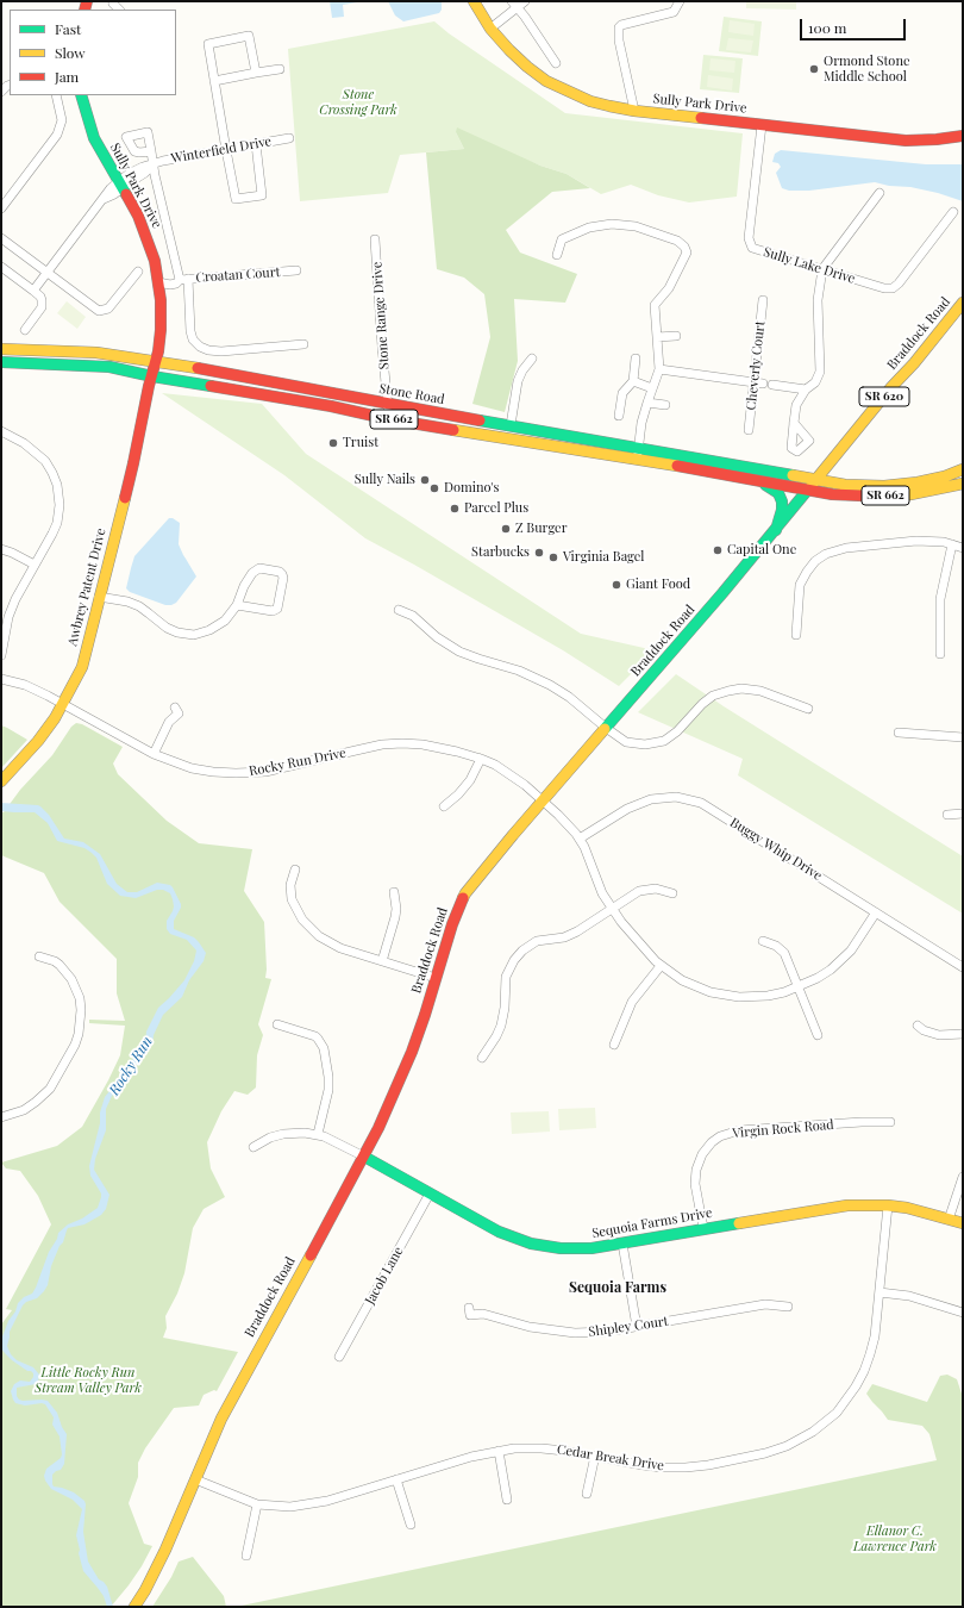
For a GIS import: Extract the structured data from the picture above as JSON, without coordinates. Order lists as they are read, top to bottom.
{
  "streets": {
    "main road": [
      "Sully Park Drive",
      "Braddock Road",
      "Stone Road",
      "SR 620",
      "SR 662",
      "Awbrey Patent Drive",
      "Sequoia Farms Drive"
    ],
    "street": [
      "Winterfield Drive",
      "Sully Lake Drive",
      "Croatan Court",
      "Stone Range Drive",
      "Cheverly Court",
      "Rocky Run Drive",
      "Buggy Whip Drive",
      "Virgin Rock Road",
      "Jacob Lane",
      "Shipley Court",
      "Cedar Break Drive"
    ]
  },
  "crossings": [
    ["Sully Park Drive", "Winterfield Drive"],
    ["Sully Park Drive", "Sully Lake Drive"],
    ["Sully Park Drive", "Croatan Court"],
    ["Sully Park Drive", "Stone Road"],
    ["Sully Park Drive", "Awbrey Patent Drive"],
    ["Stone Range Drive", "Stone Road"],
    ["Braddock Road", "Stone Road"],
    ["Braddock Road", "SR 662"],
    ["Braddock Road", "Rocky Run Drive"],
    ["Braddock Road", "Sequoia Farms Drive"],
    ["Braddock Road", "Cedar Break Drive"],
    ["Stone Road", "SR 662"],
    ["Stone Road", "Awbrey Patent Drive"],
    ["Awbrey Patent Drive", "Rocky Run Drive"],
    ["Rocky Run Drive", "Buggy Whip Drive"],
    ["Virgin Rock Road", "Sequoia Farms Drive"],
    ["Sequoia Farms Drive", "Jacob Lane"],
    ["Sequoia Farms Drive", "Cedar Break Drive"]
  ],
  "districts": ["Sequoia Farms"],
  "water": ["Rocky Run"],
  "parks": ["Stone Crossing Park", "Little Rocky Run Stream Valley Park", "Ellanor C. Lawrence Park"],
  "places": [
    "Ormond Stone Middle School",
    "Truist",
    "Sully Nails",
    "Domino's",
    "Parcel Plus",
    "Z Burger",
    "Capital One",
    "Starbucks",
    "Virginia Bagel",
    "Giant Food"
  ],
  "legend": ["Fast", "Slow", "Jam"],
  "scale_bar": "100 m"
}
